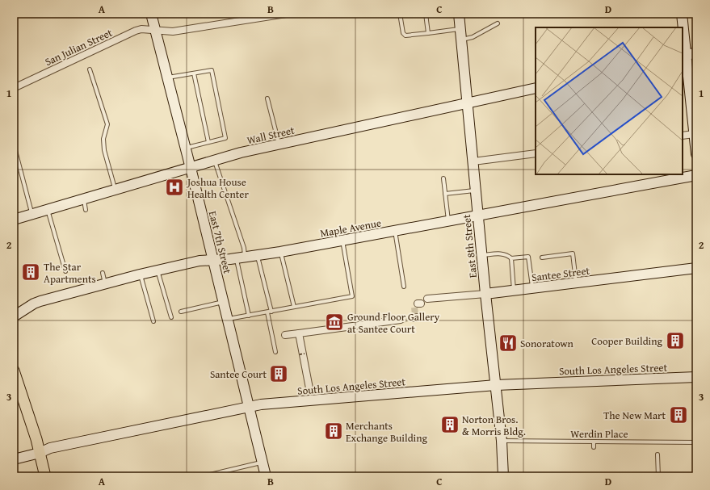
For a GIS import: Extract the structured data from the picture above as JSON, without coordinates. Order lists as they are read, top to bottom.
{
  "streets": {
    "main road": [
      "Wall Street",
      "Maple Avenue",
      "East 7th Street",
      "East 8th Street",
      "Santee Street",
      "South Los Angeles Street"
    ],
    "street": ["San Julian Street"],
    "lane": ["Werdin Place"]
  },
  "crossings": [
    ["San Julian Street", "East 7th Street"],
    ["Wall Street", "East 7th Street"],
    ["Wall Street", "East 8th Street"],
    ["Maple Avenue", "East 7th Street"],
    ["Maple Avenue", "East 8th Street"],
    ["East 7th Street", "South Los Angeles Street"],
    ["East 8th Street", "Santee Street"],
    ["East 8th Street", "South Los Angeles Street"],
    ["East 8th Street", "Werdin Place"]
  ],
  "places": {
    "hospital": ["Joshua House Health Center"],
    "building": [
      "The Star Apartments",
      "Cooper Building",
      "Santee Court",
      "The New Mart",
      "Norton Bros. & Morris Bldg.",
      "Merchants Exchange Building"
    ],
    "museum": ["Ground Floor Gallery at Santee Court"],
    "restaurant": ["Sonoratown"]
  },
  "grid": {
    "columns": [
      "A",
      "B",
      "C",
      "D"
    ],
    "rows": ["1", "2", "3"]
  }
}
